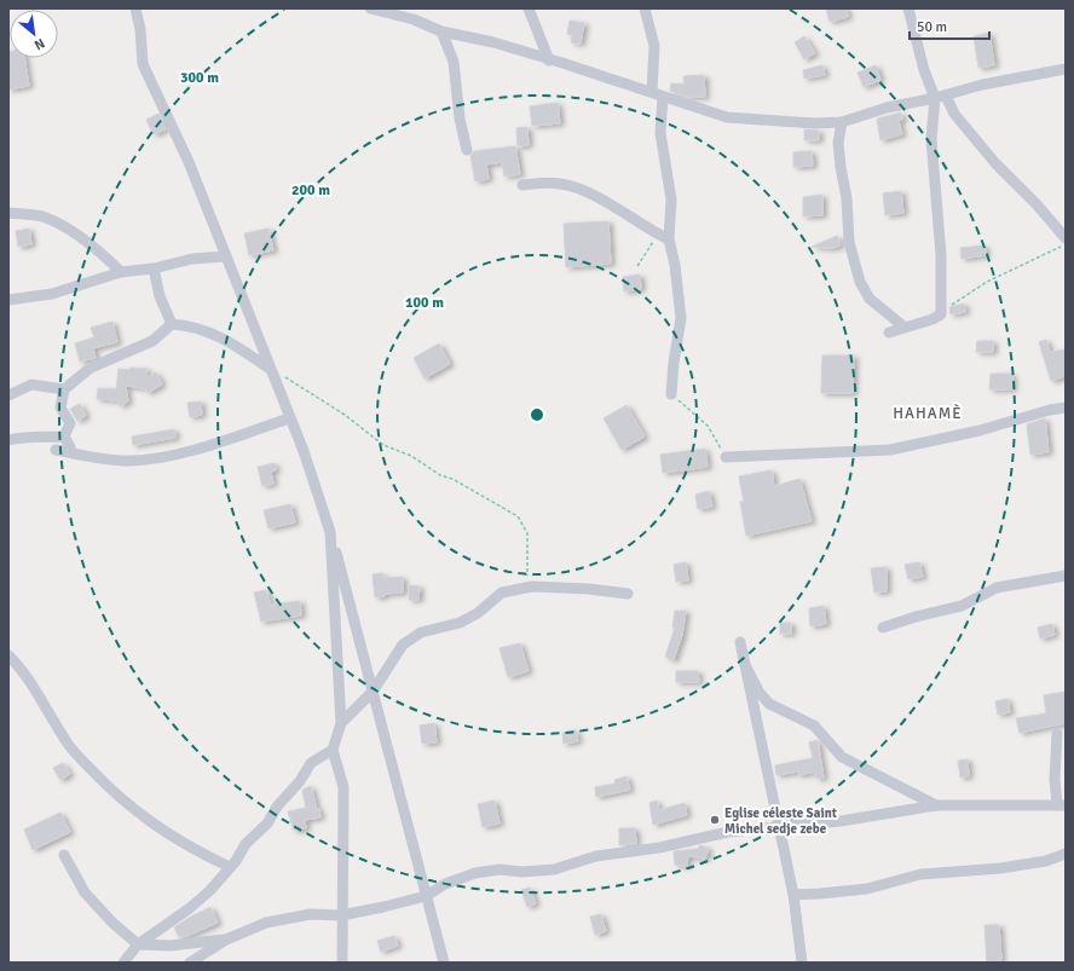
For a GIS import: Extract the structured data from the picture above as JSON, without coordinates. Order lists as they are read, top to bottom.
{
  "districts": ["HAHAMÈ"],
  "places": ["Eglise céleste Saint Michel sedje zebe"],
  "scale_bar": "50 m",
  "north": "bottom right",
  "rings": ["300 m", "200 m", "100 m"]
}
